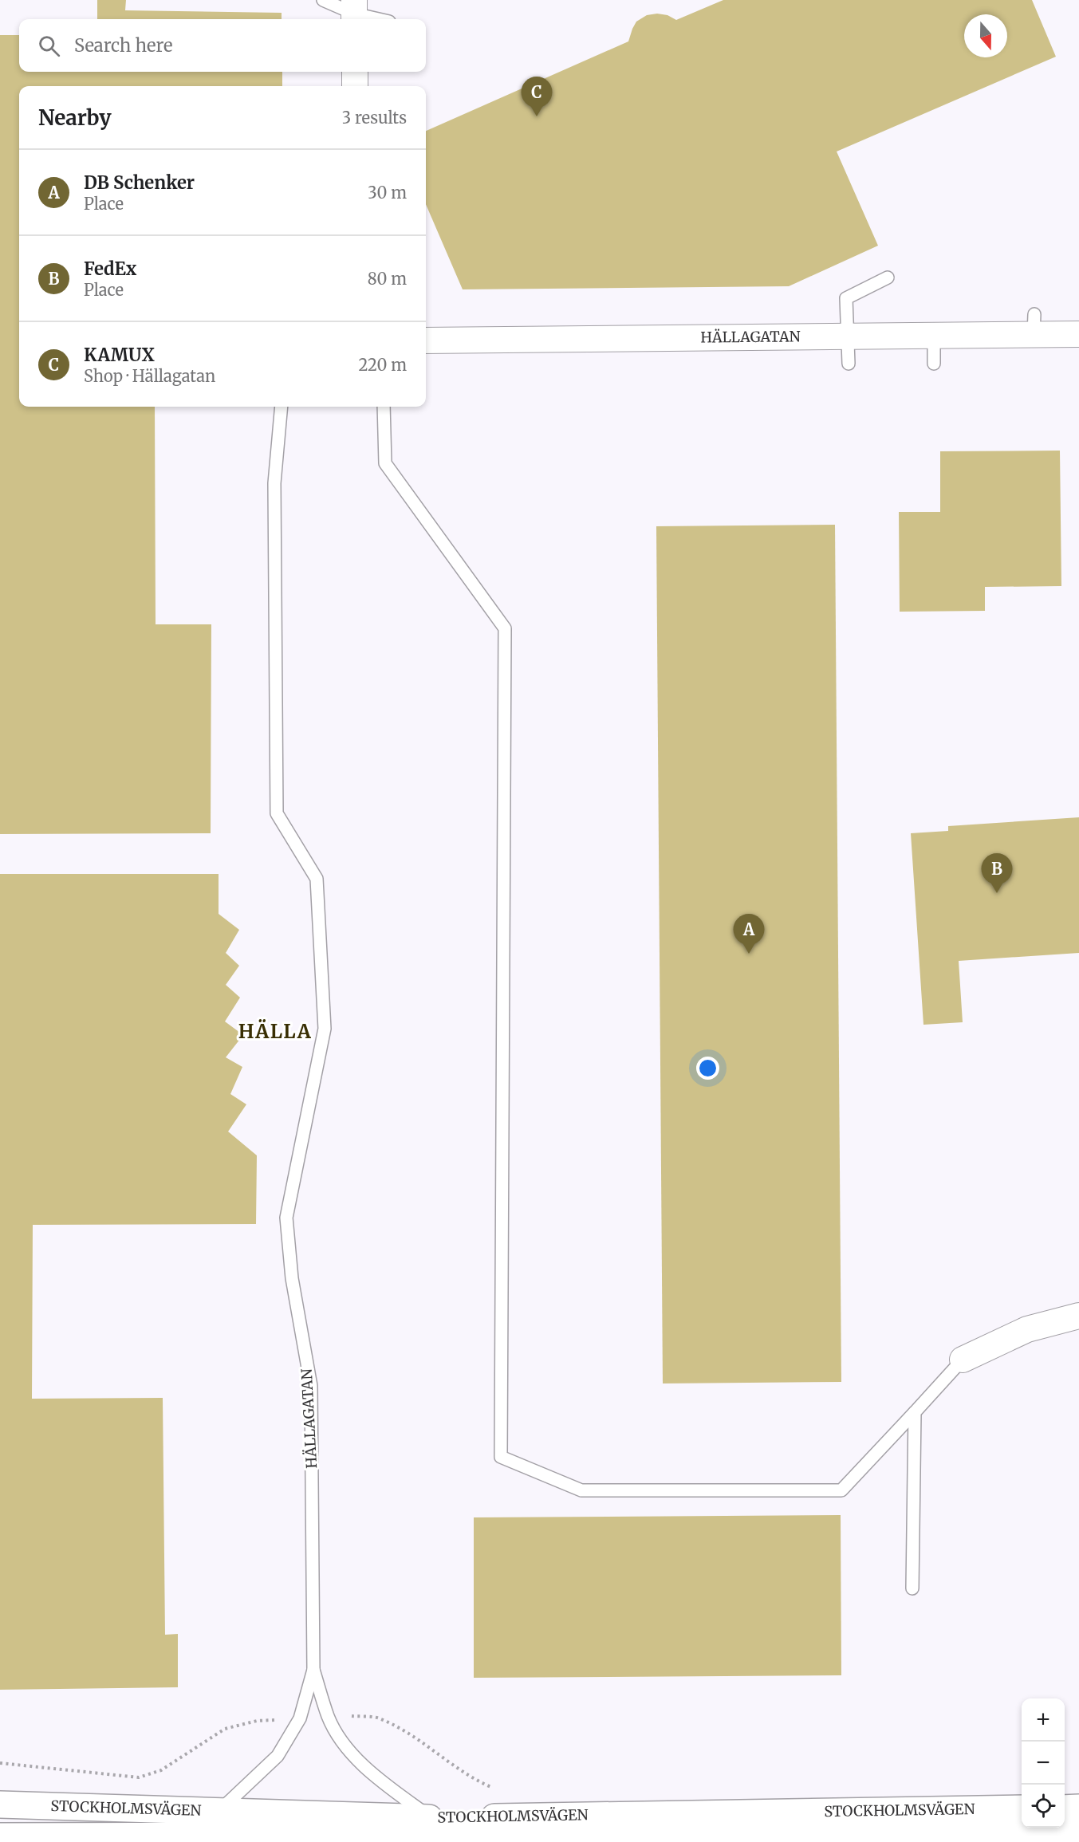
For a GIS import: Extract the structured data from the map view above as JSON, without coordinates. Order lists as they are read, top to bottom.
{
  "streets": {
    "main road": ["STOCKHOLMSVÄGEN"],
    "street": ["HÄLLAGATAN"]
  },
  "districts": ["HÄLLA"],
  "north": "bottom",
  "page": {
    "search": "Search here",
    "pins": ["C", "B", "A"],
    "heading": ["Nearby", "3 results"],
    "list": [
      {
        "mark": "A",
        "name": "DB Schenker",
        "note": "Place",
        "value": "30 m"
      },
      {
        "mark": "B",
        "name": "FedEx",
        "note": "Place",
        "value": "80 m"
      },
      {
        "mark": "C",
        "name": "KAMUX",
        "note": "Shop · Hällagatan",
        "value": "220 m"
      }
    ],
    "map_buttons": ["+", "−"]
  }
}
